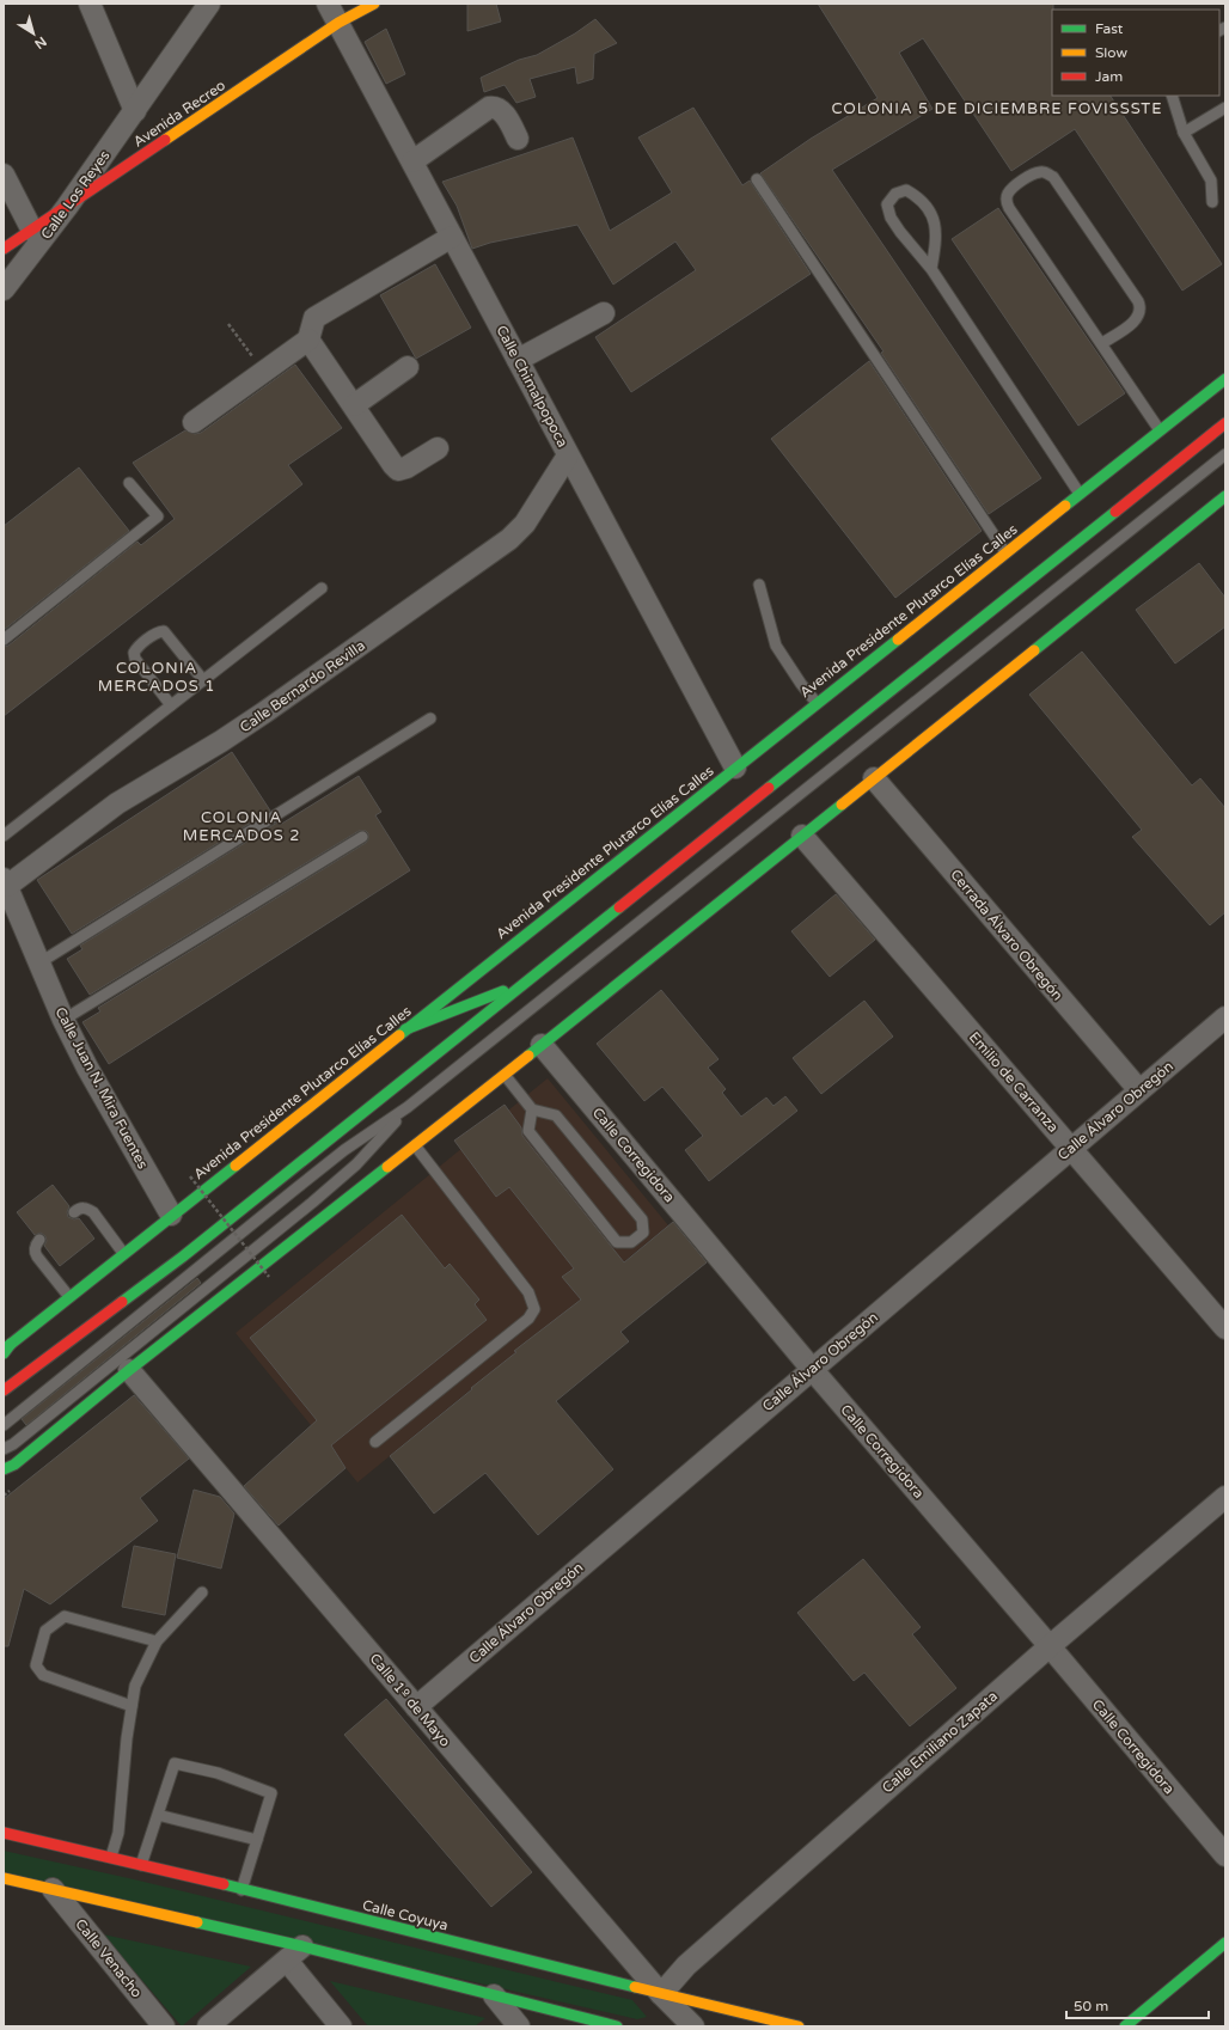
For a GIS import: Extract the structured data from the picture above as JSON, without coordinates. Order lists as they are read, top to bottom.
{
  "streets": {
    "main road": ["Avenida Recreo", "Avenida Presidente Plutarco Elías Calles", "Calle Coyuya"],
    "street": [
      "Calle Los Reyes",
      "Calle Chimalpopoca",
      "Calle Bernardo Revilla",
      "Cerrada Álvaro Obregón",
      "Emilio de Carranza",
      "Calle Juan N. Mira Fuentes",
      "Calle Álvaro Obregón",
      "Calle Corregidora",
      "Calle 1º de Mayo",
      "Calle Emiliano Zapata",
      "Calle Venacho"
    ]
  },
  "crossings": [
    ["Avenida Recreo", "Calle Los Reyes"],
    ["Avenida Recreo", "Calle Chimalpopoca"],
    ["Calle Chimalpopoca", "Avenida Presidente Plutarco Elías Calles"],
    ["Calle Chimalpopoca", "Calle Bernardo Revilla"],
    ["Avenida Presidente Plutarco Elías Calles", "Calle Juan N. Mira Fuentes"],
    ["Calle Bernardo Revilla", "Calle Juan N. Mira Fuentes"],
    ["Cerrada Álvaro Obregón", "Calle Álvaro Obregón"],
    ["Emilio de Carranza", "Calle Álvaro Obregón"],
    ["Calle Álvaro Obregón", "Calle Corregidora"],
    ["Calle Álvaro Obregón", "Calle 1º de Mayo"],
    ["Calle Corregidora", "Calle Emiliano Zapata"],
    ["Calle 1º de Mayo", "Calle Emiliano Zapata"],
    ["Calle 1º de Mayo", "Calle Coyuya"],
    ["Calle Emiliano Zapata", "Calle Coyuya"]
  ],
  "districts": ["COLONIA 5 DE DICIEMBRE FOVISSSTE", "COLONIA MERCADOS 1", "COLONIA MERCADOS 2"],
  "legend": ["Fast", "Slow", "Jam"],
  "scale_bar": "50 m",
  "north": "bottom right"
}
